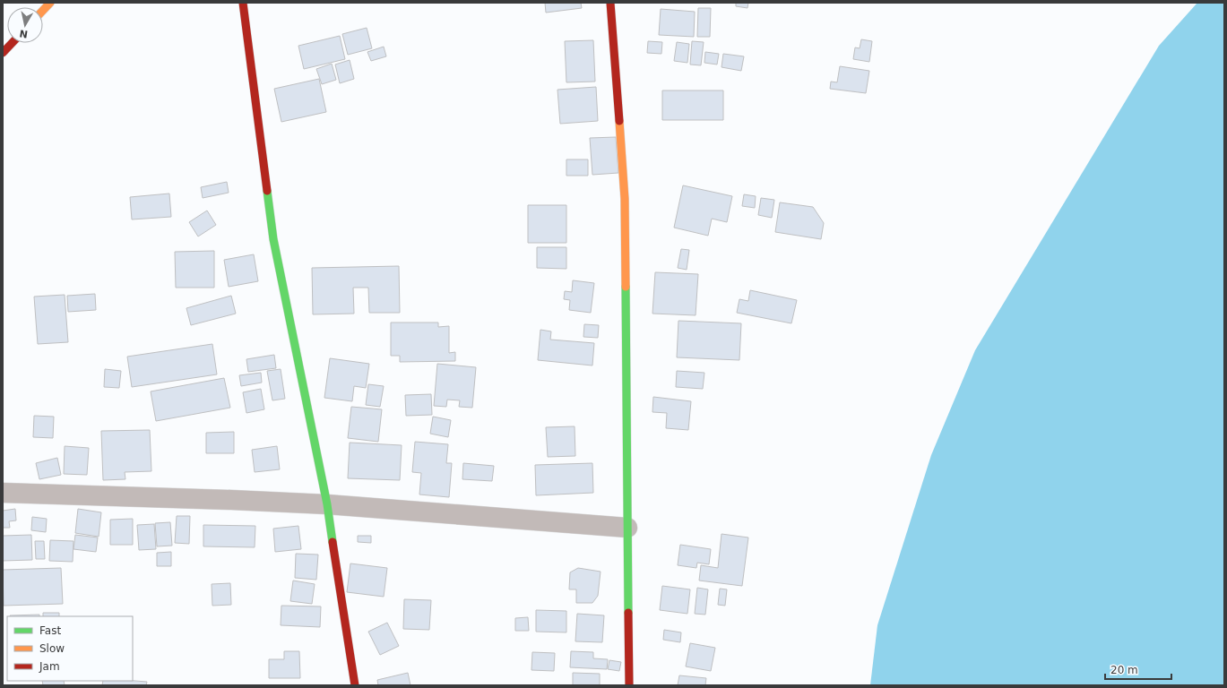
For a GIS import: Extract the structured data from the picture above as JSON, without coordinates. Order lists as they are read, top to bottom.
{
  "legend": ["Fast", "Slow", "Jam"],
  "scale_bar": "20 m",
  "north": "bottom"
}
